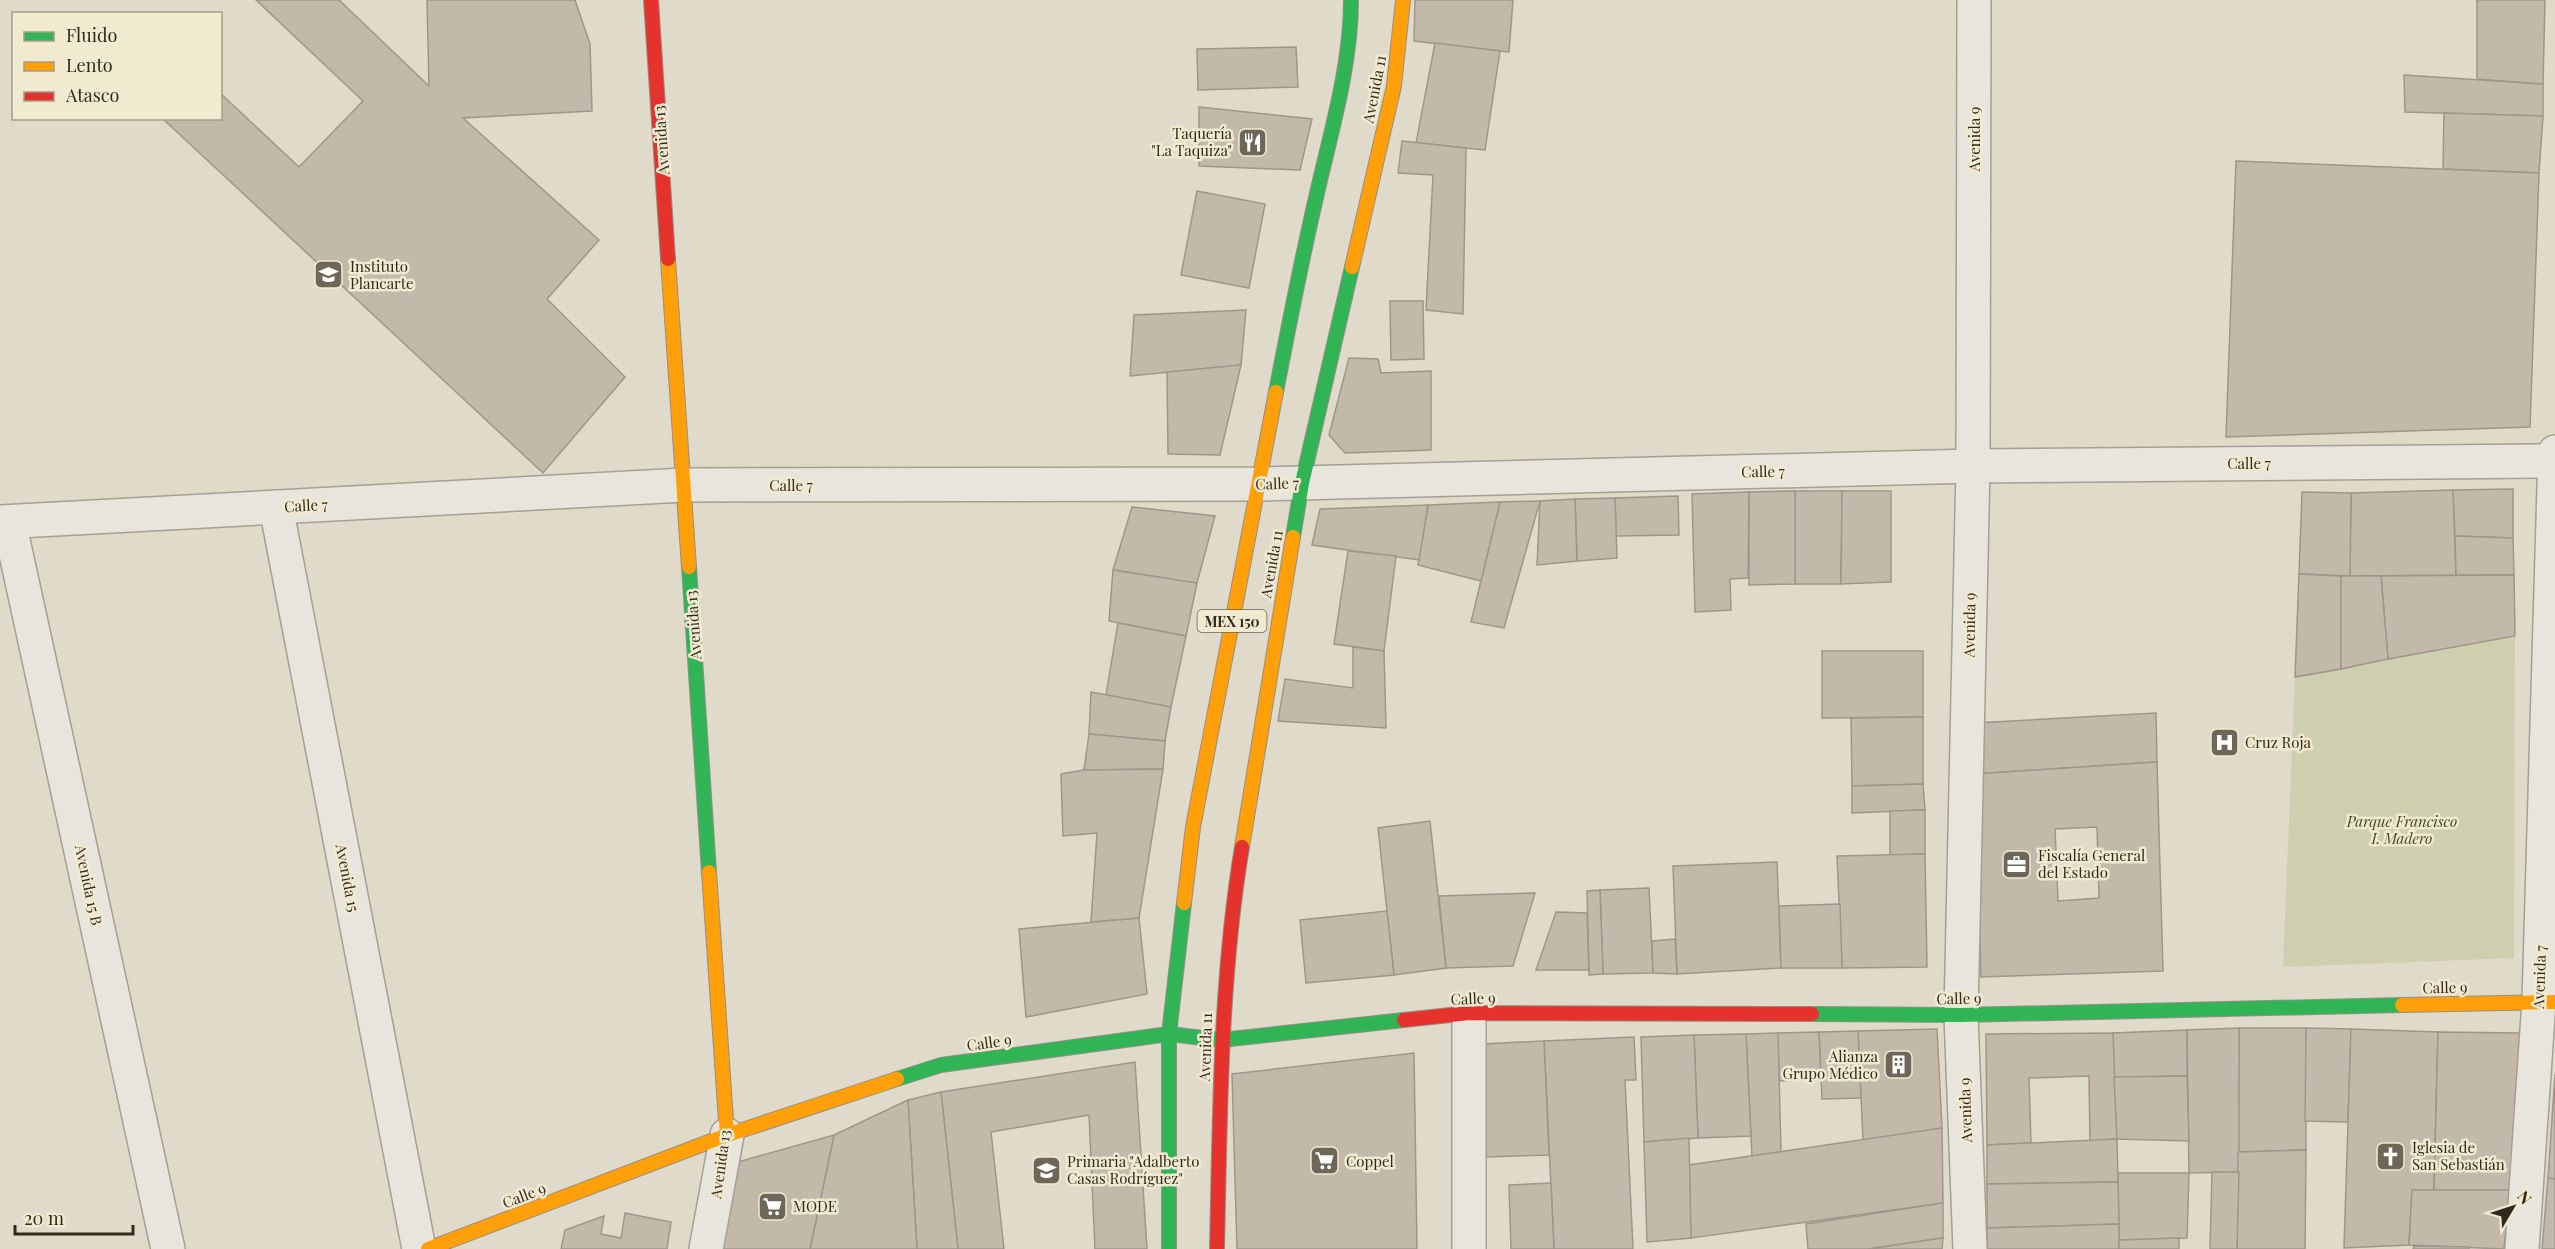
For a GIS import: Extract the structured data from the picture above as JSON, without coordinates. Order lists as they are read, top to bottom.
{
  "streets": {
    "main road": [
      "Avenida 11",
      "Avenida 13",
      "MEX 150",
      "Calle 9"
    ],
    "street": [
      "Avenida 9",
      "Calle 7",
      "Avenida 15",
      "Avenida 15 B",
      "Avenida 7"
    ]
  },
  "crossings": [
    ["Avenida 11", "Calle 7"],
    ["Avenida 11", "Calle 9"],
    ["Avenida 9", "Calle 7"],
    ["Avenida 9", "Calle 9"],
    ["Avenida 13", "Calle 7"],
    ["Avenida 13", "Calle 9"],
    ["Calle 7", "Avenida 15"],
    ["Calle 7", "Avenida 15 B"],
    ["Calle 7", "Avenida 7"],
    ["Avenida 7", "Calle 9"]
  ],
  "parks": ["Parque Francisco I. Madero"],
  "places": {
    "restaurant": ["Taquería \"La Taquiza\""],
    "school or university": ["Instituto Plancarte", "Primaria \"Adalberto Casas Rodríguez\""],
    "hospital": ["Cruz Roja"],
    "office": ["Fiscalía General del Estado"],
    "building": ["Alianza Grupo Médico"],
    "church": ["Iglesia de San Sebastián"],
    "supermarket": ["Coppel", "MODE"]
  },
  "legend": ["Fluido", "Lento", "Atasco"],
  "scale_bar": "20 m",
  "north": "top right"
}
